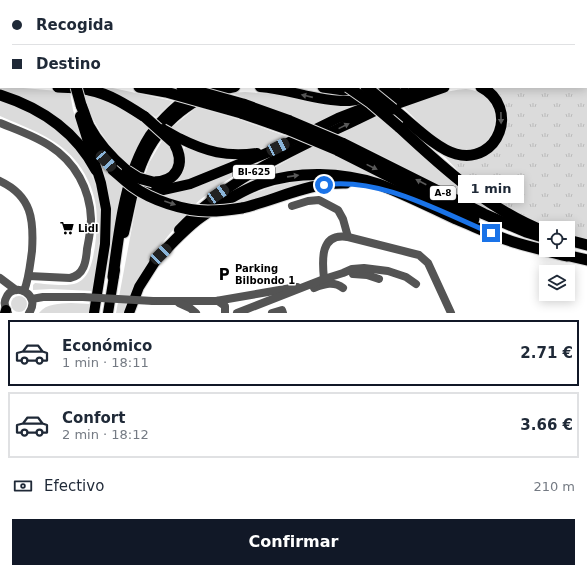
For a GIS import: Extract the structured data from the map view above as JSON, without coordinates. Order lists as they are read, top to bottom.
{
  "streets": {
    "highway": ["A-8"],
    "main road": ["BI-625"]
  },
  "places": {
    "supermarket": ["Lidl"],
    "parking": ["Parking Bilbondo 1"]
  },
  "page": {
    "banner": ["Recogida", "Destino"],
    "bubble": "1 min",
    "list": [
      {
        "name": "Económico",
        "note": "1 min · 18:11",
        "value": "2.71 €"
      },
      {
        "name": "Confort",
        "note": "2 min · 18:12",
        "value": "3.66 €"
      }
    ],
    "pay": ["Efectivo", "210 m"],
    "buttons": "Confirmar"
  }
}
